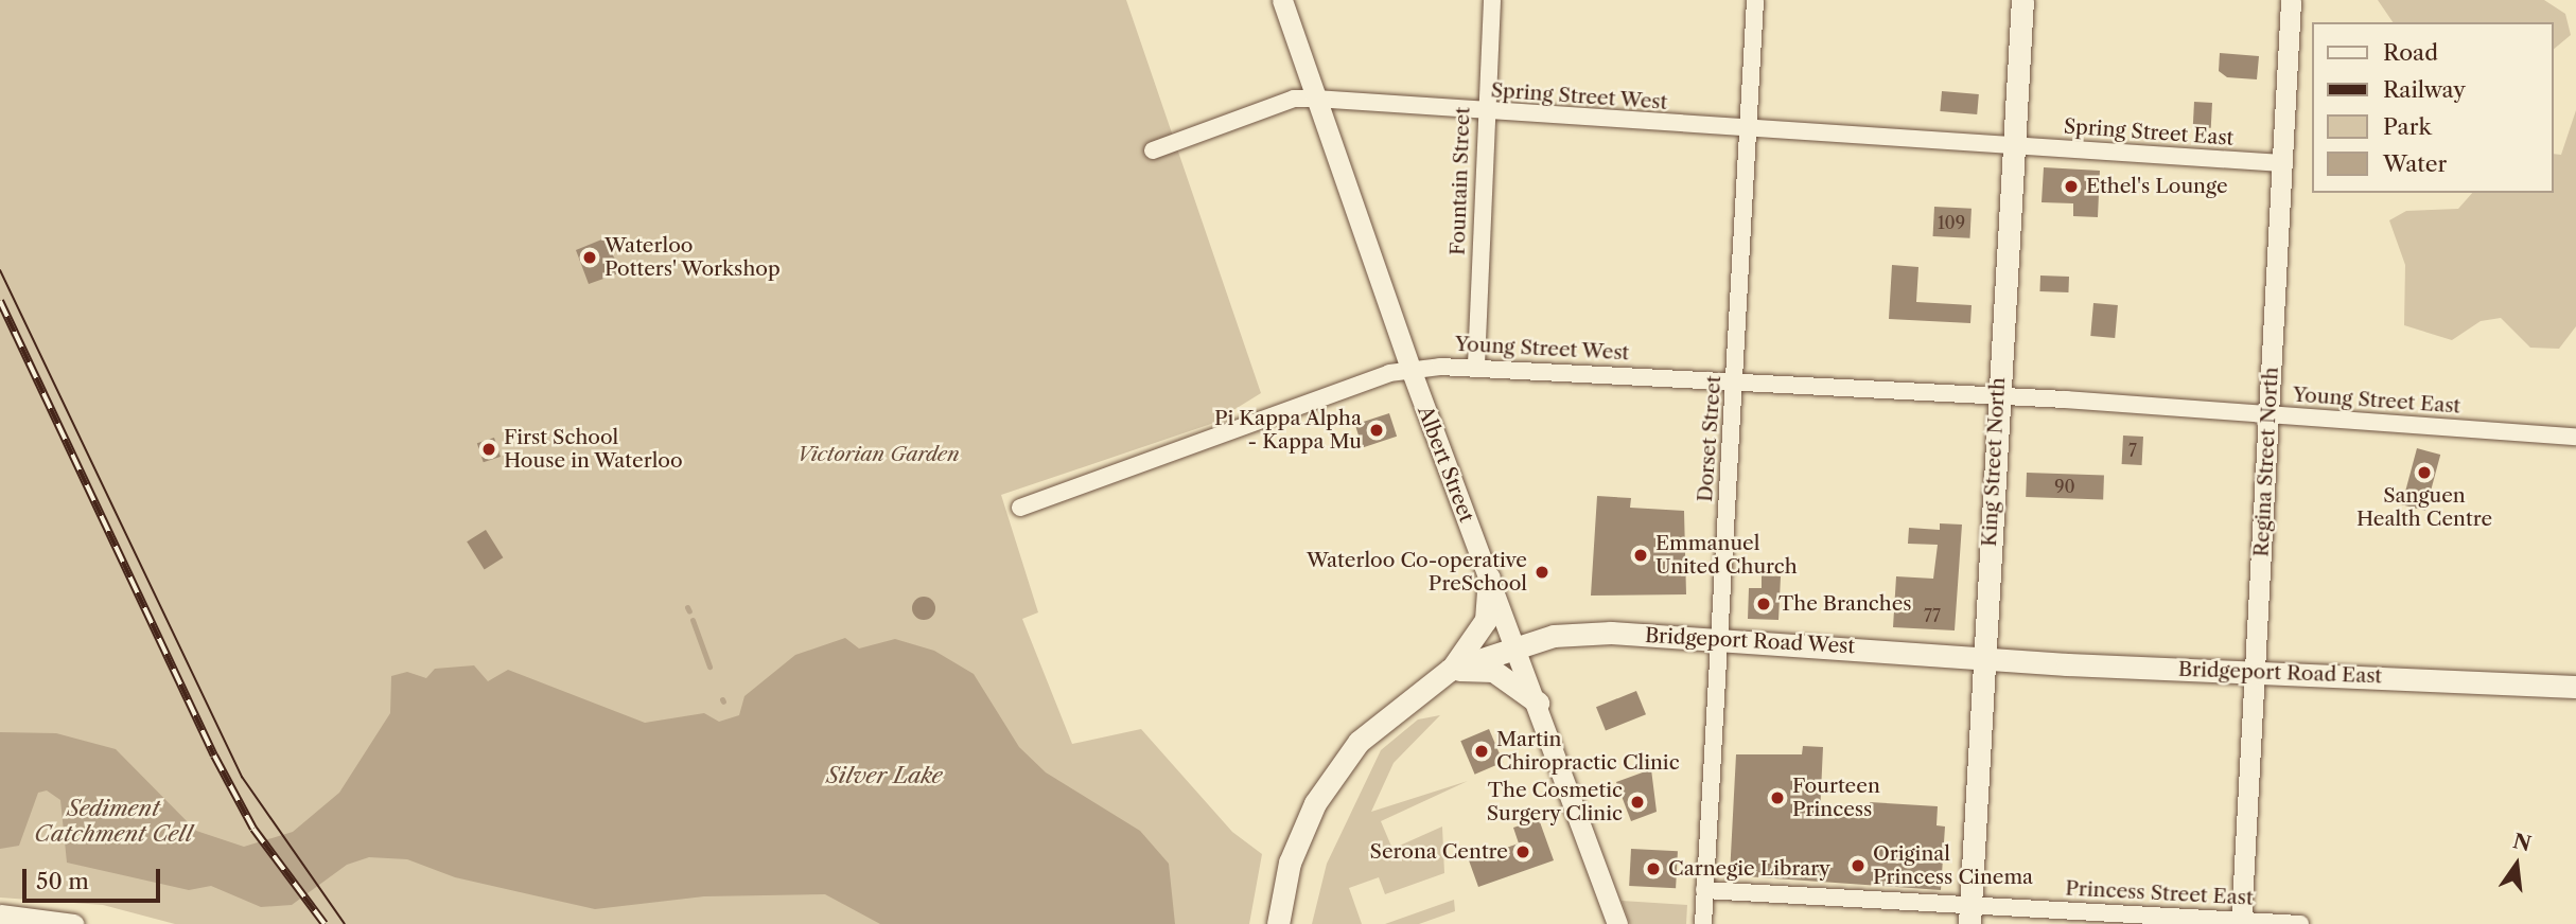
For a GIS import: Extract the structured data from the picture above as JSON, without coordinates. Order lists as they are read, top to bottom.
{
  "streets": {
    "main road": ["King Street North", "Bridgeport Road West", "Bridgeport Road East"],
    "street": [
      "Spring Street West",
      "Spring Street East",
      "Fountain Street",
      "Young Street West",
      "Young Street East",
      "Dorset Street",
      "Regina Street North",
      "Albert Street",
      "Princess Street East"
    ]
  },
  "crossings": [
    ["Spring Street West", "Spring Street East"],
    ["Spring Street West", "Fountain Street"],
    ["Spring Street West", "Dorset Street"],
    ["Spring Street West", "King Street North"],
    ["Spring Street West", "Albert Street"],
    ["Spring Street East", "King Street North"],
    ["Spring Street East", "Regina Street North"],
    ["Fountain Street", "Young Street West"],
    ["Young Street West", "Young Street East"],
    ["Young Street West", "Dorset Street"],
    ["Young Street West", "King Street North"],
    ["Young Street West", "Albert Street"],
    ["Young Street East", "King Street North"],
    ["Young Street East", "Regina Street North"],
    ["Dorset Street", "Bridgeport Road West"],
    ["Dorset Street", "Princess Street East"],
    ["King Street North", "Bridgeport Road West"],
    ["King Street North", "Bridgeport Road East"],
    ["King Street North", "Princess Street East"],
    ["Regina Street North", "Bridgeport Road East"],
    ["Regina Street North", "Princess Street East"],
    ["Albert Street", "Bridgeport Road West"],
    ["Bridgeport Road West", "Bridgeport Road East"]
  ],
  "water": ["Silver Lake", "Sediment Catchment Cell"],
  "parks": ["Victorian Garden"],
  "places": [
    "Ethel's Lounge",
    "Waterloo Potters' Workshop",
    "Pi Kappa Alpha - Kappa Mu",
    "First School House in Waterloo",
    "Sanguen Health Centre",
    "Emmanuel United Church",
    "Waterloo Co-operative PreSchool",
    "The Branches",
    "Martin Chiropractic Clinic",
    "Fourteen Princess",
    "The Cosmetic Surgery Clinic",
    "Serona Centre",
    "Original Princess Cinema",
    "Carnegie Library"
  ],
  "house_numbers": [
    "109",
    "7",
    "90",
    "77"
  ],
  "legend": [
    "Road",
    "Railway",
    "Park",
    "Water"
  ],
  "scale_bar": "50 m",
  "north": "top"
}
